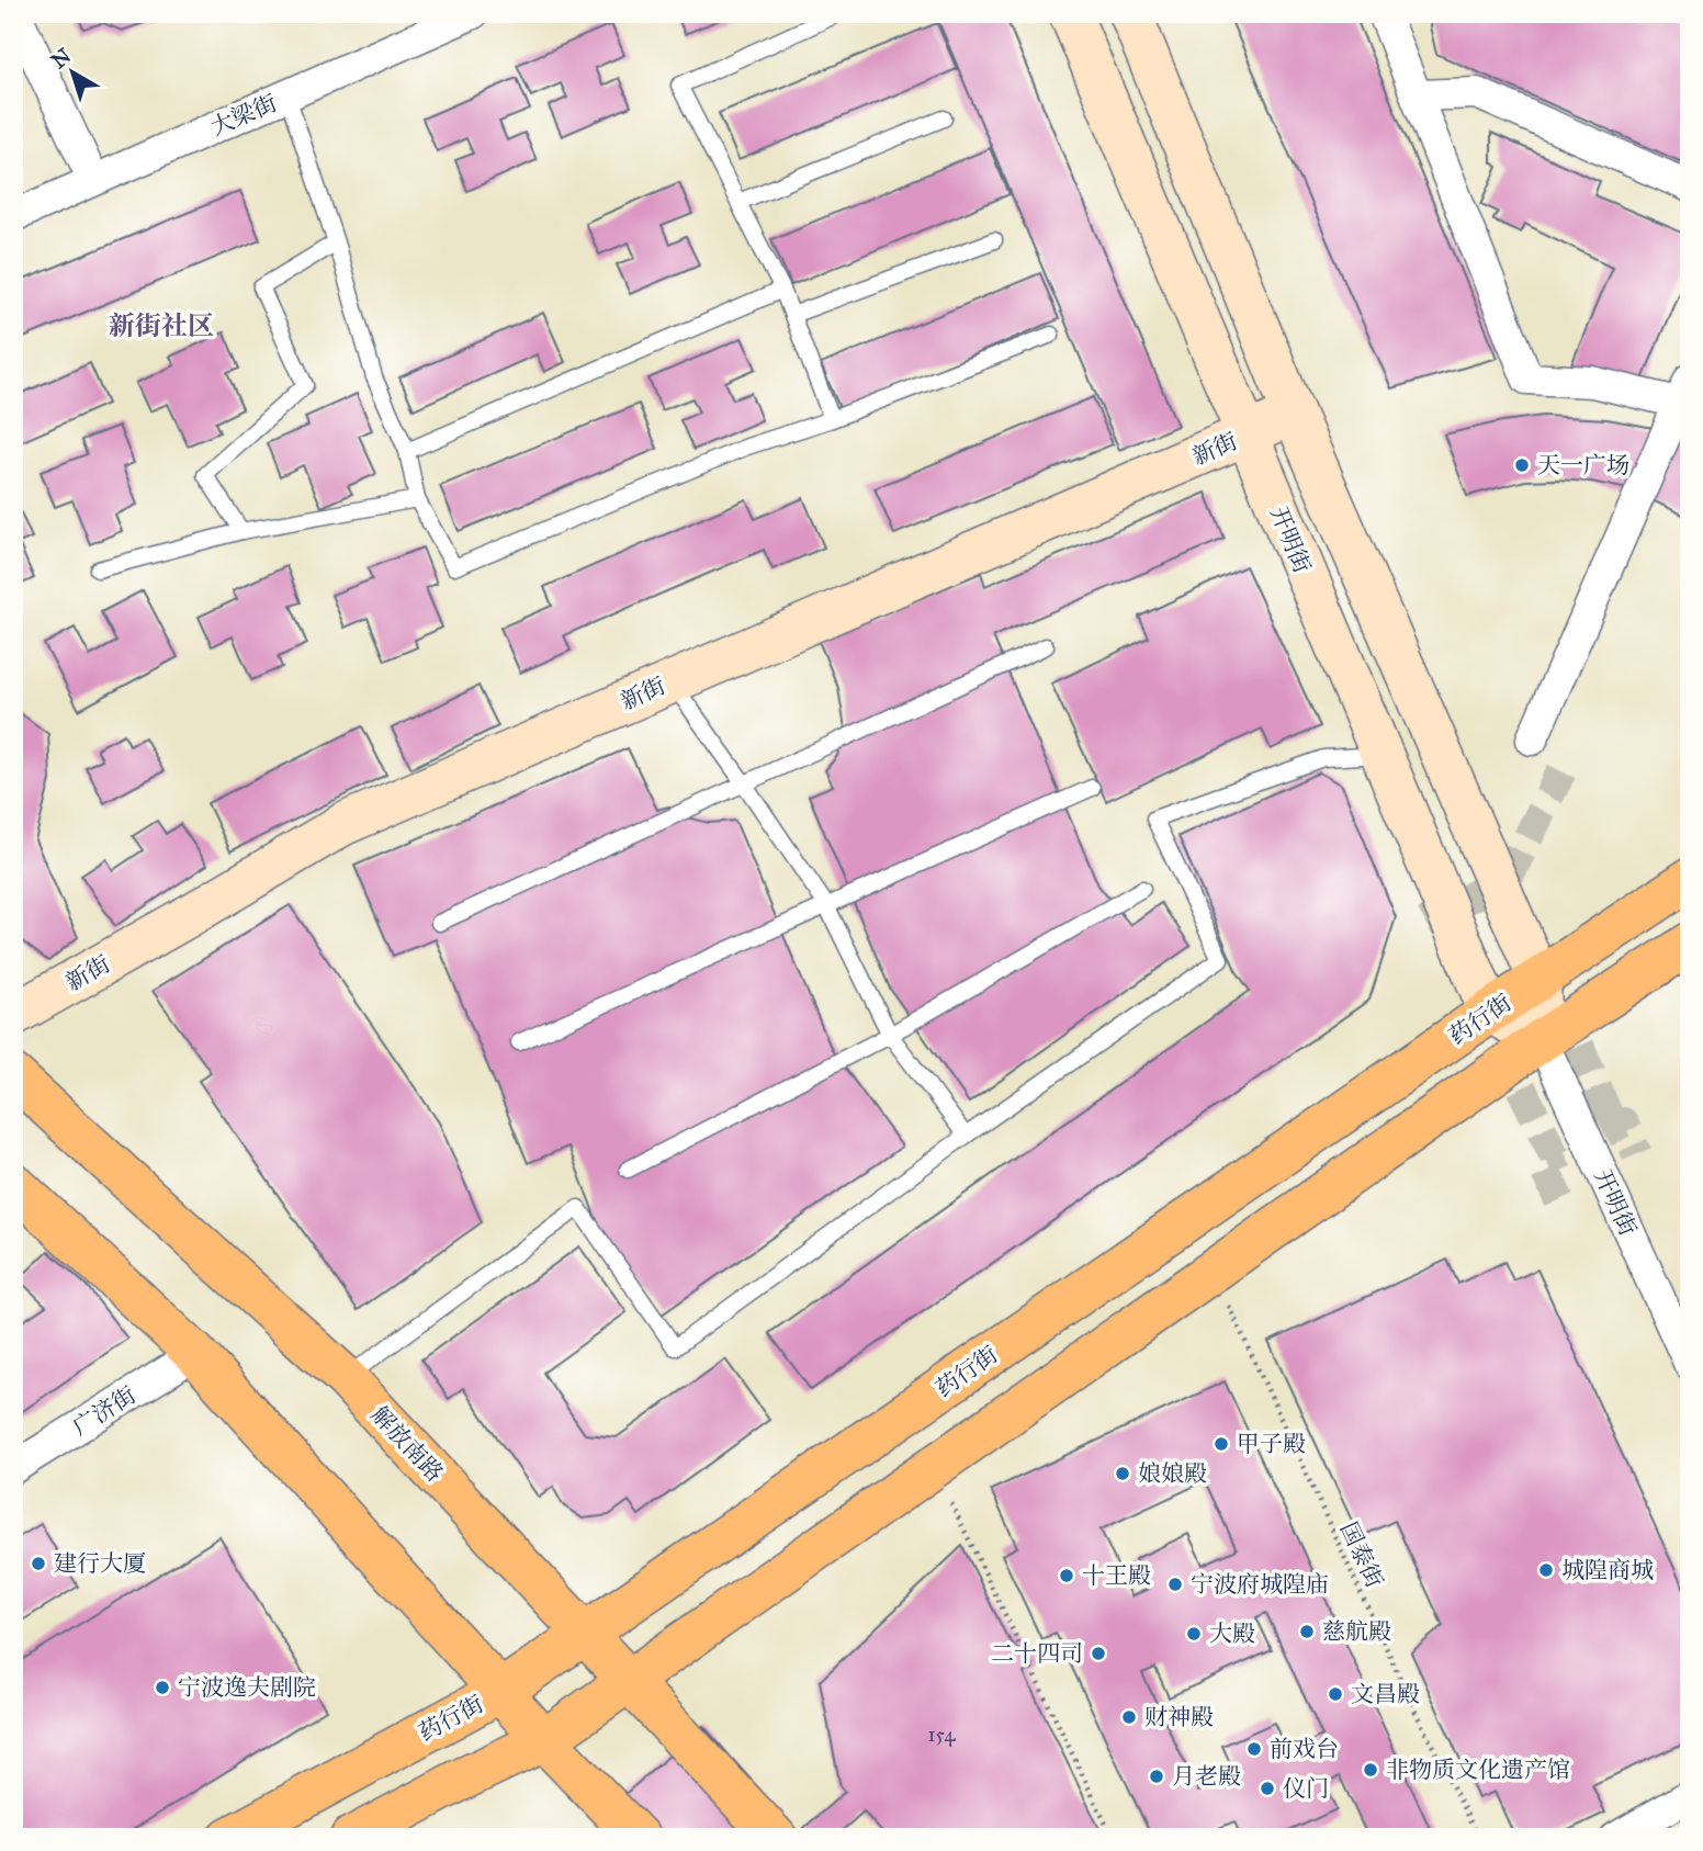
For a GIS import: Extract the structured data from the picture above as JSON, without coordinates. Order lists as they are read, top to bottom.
{
  "streets": {
    "main road": ["药行街", "解放南路"],
    "street": [
      "大梁街",
      "新街",
      "开明街",
      "广济街"
    ],
    "path": ["国泰街"]
  },
  "crossings": [
    ["新街", "开明街"],
    ["开明街", "药行街"],
    ["药行街", "解放南路"]
  ],
  "districts": ["新街社区"],
  "places": [
    "天一广场",
    "甲子殿",
    "娘娘殿",
    "建行大厦",
    "城隍商城",
    "十王殿",
    "宁波府城隍庙",
    "慈航殿",
    "大殿",
    "二十四司",
    "宁波逸夫剧院",
    "文昌殿",
    "财神殿",
    "前戏台",
    "非物质文化遗产馆",
    "月老殿",
    "仪门"
  ],
  "house_numbers": ["154"],
  "north": "top left"
}
